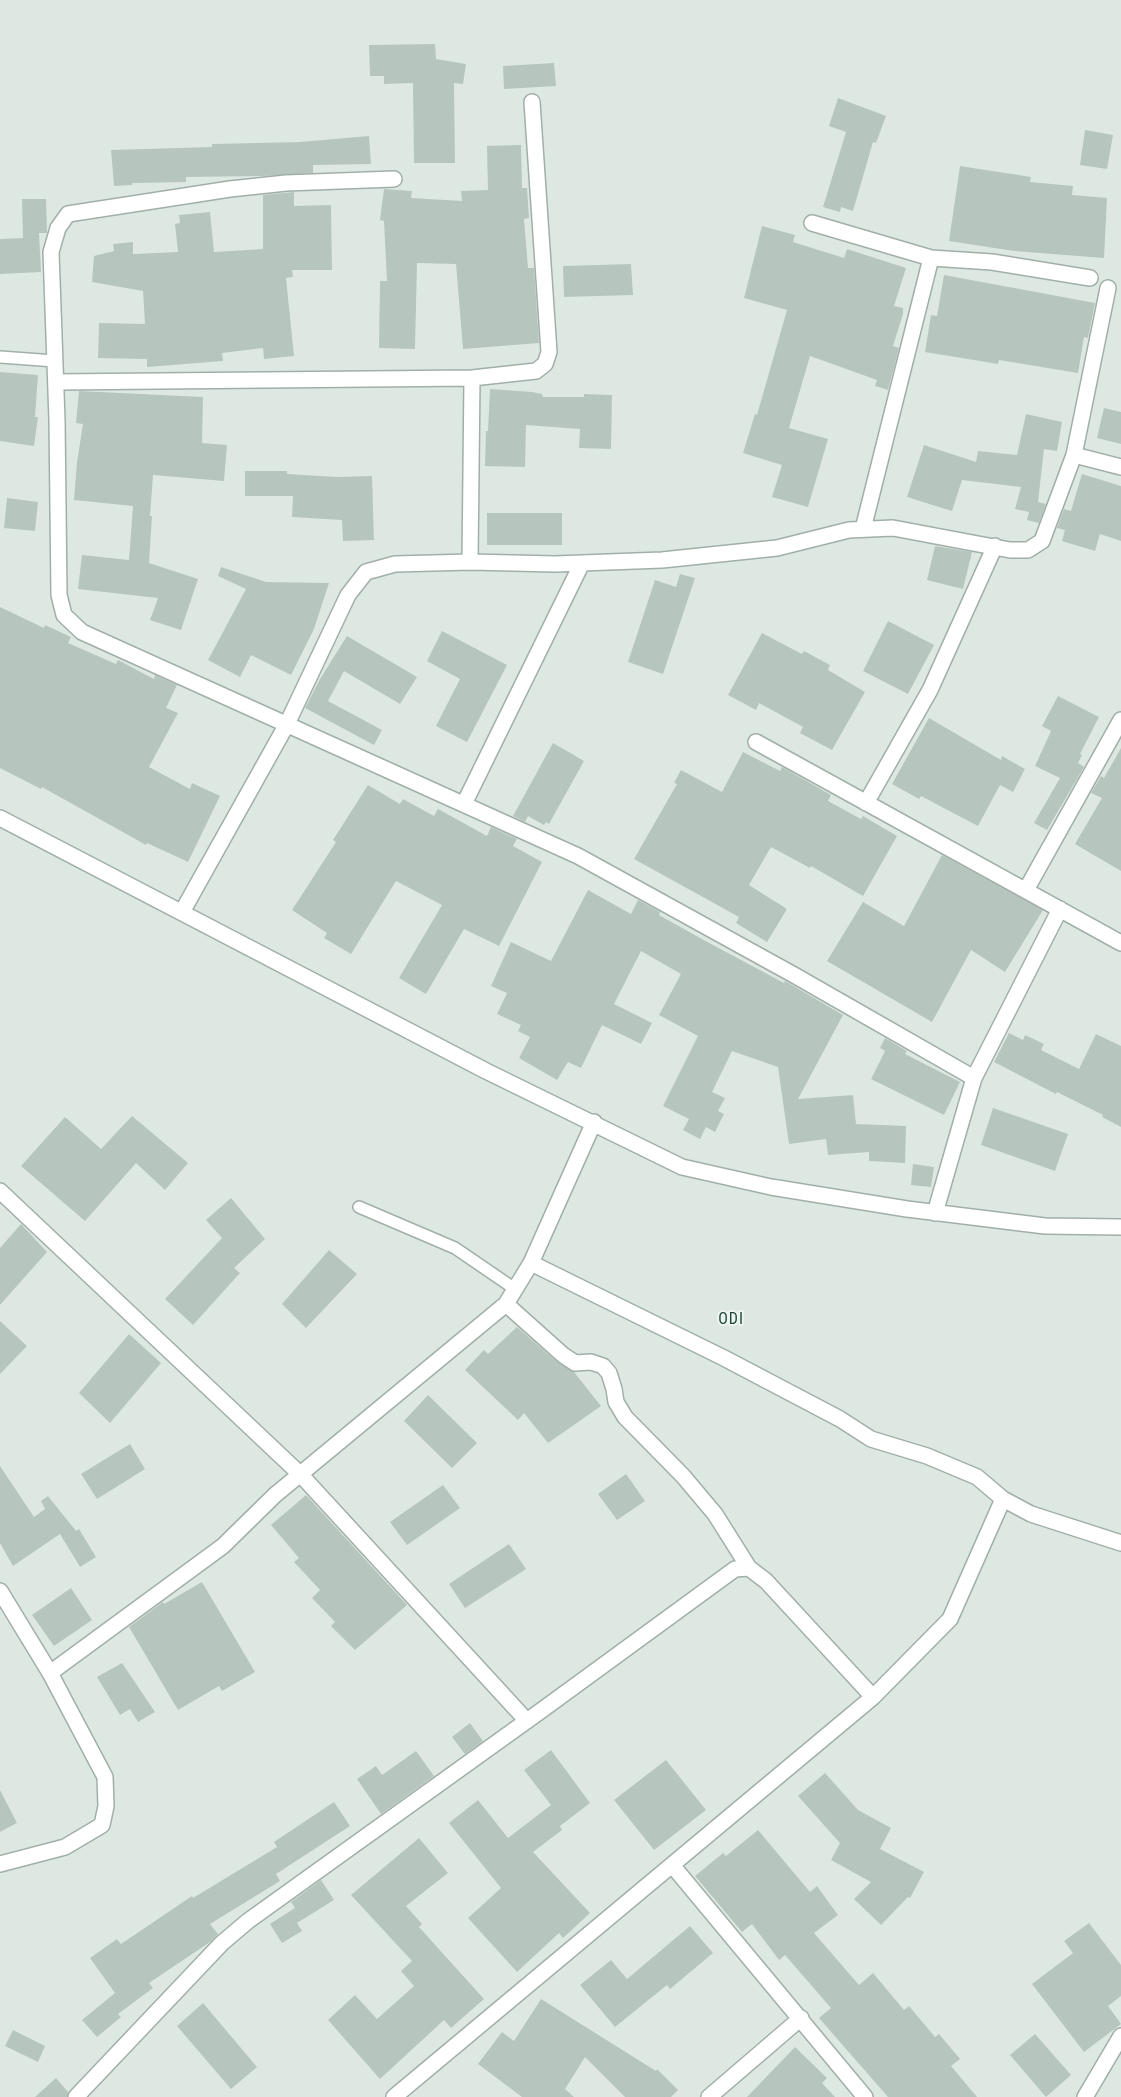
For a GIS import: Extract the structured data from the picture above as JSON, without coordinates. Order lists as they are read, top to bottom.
{
  "districts": ["ODI"]
}
